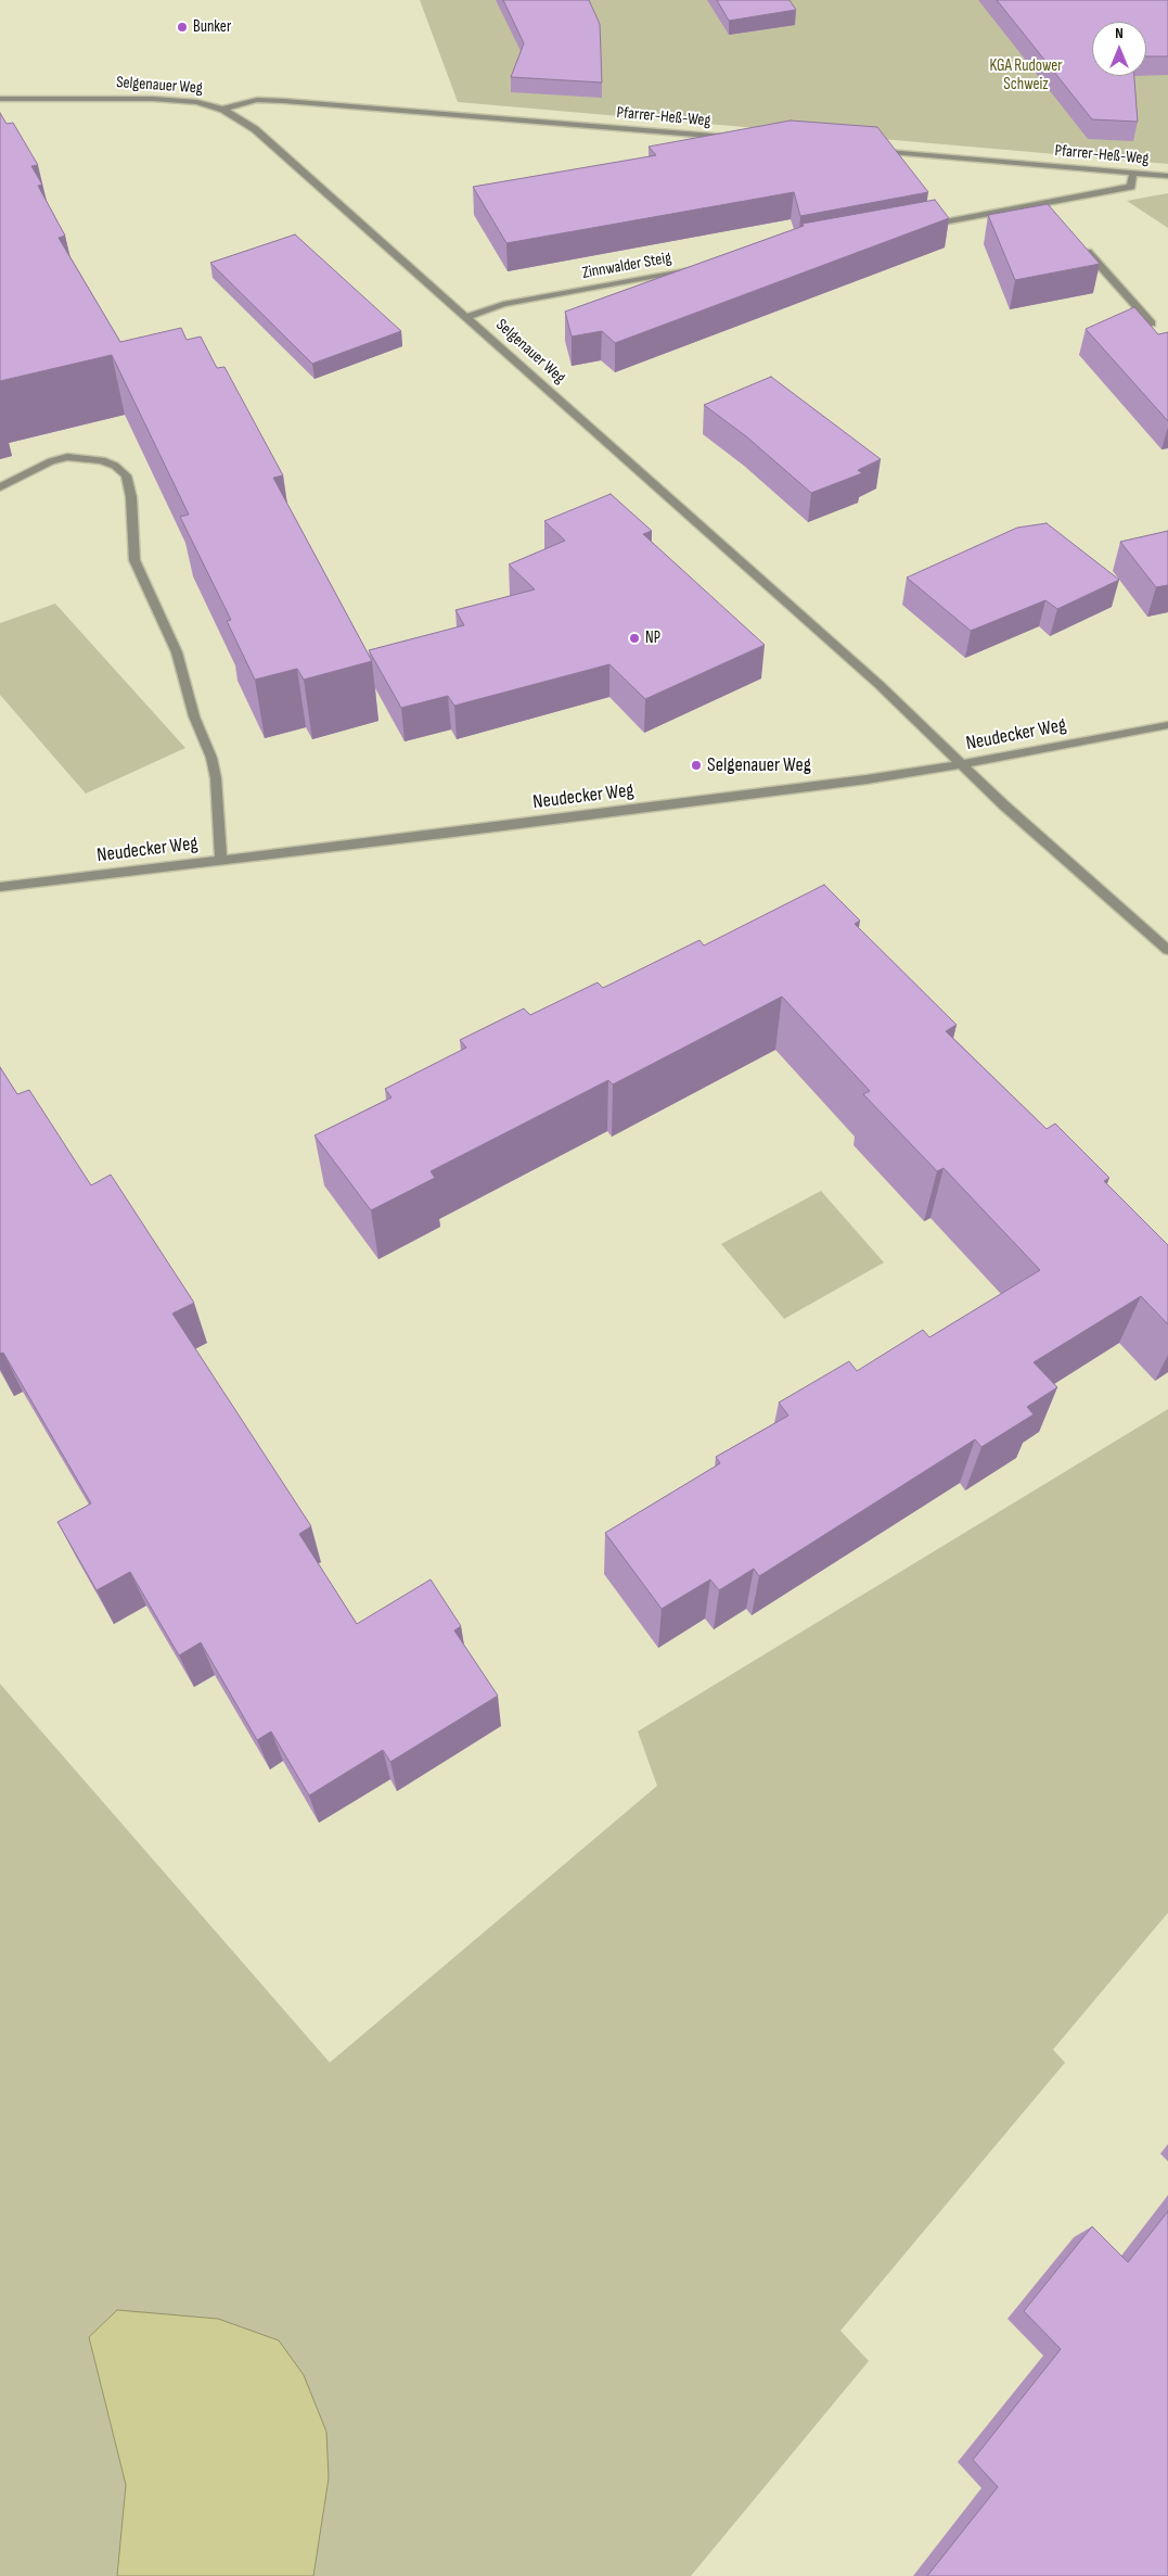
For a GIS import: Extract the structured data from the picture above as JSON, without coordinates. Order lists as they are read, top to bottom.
{
  "streets": {
    "street": [
      "Selgenauer Weg",
      "Pfarrer-Heß-Weg",
      "Zinnwalder Steig",
      "Neudecker Weg"
    ]
  },
  "crossings": [
    ["Selgenauer Weg", "Pfarrer-Heß-Weg"],
    ["Selgenauer Weg", "Zinnwalder Steig"],
    ["Selgenauer Weg", "Neudecker Weg"]
  ],
  "parks": ["KGA Rudower Schweiz"],
  "places": ["Bunker", "NP", "Selgenauer Weg"],
  "north": "top"
}
